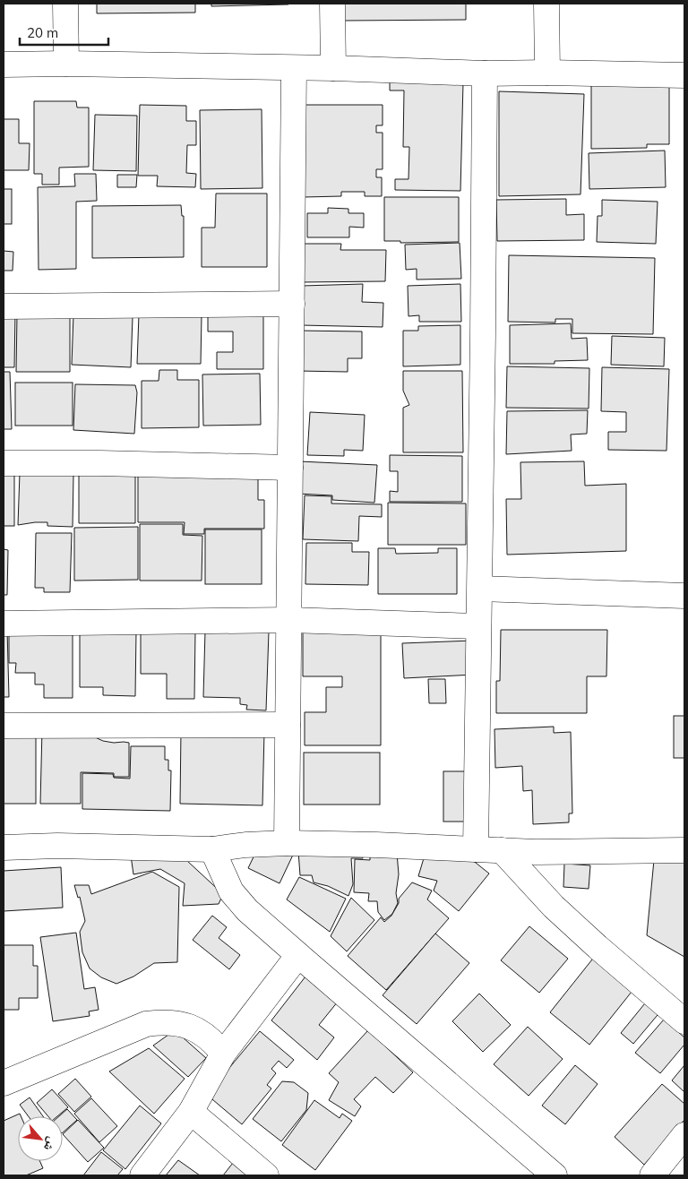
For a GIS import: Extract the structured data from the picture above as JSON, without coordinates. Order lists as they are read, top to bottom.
{
  "scale_bar": "20 m",
  "north": "bottom right"
}
